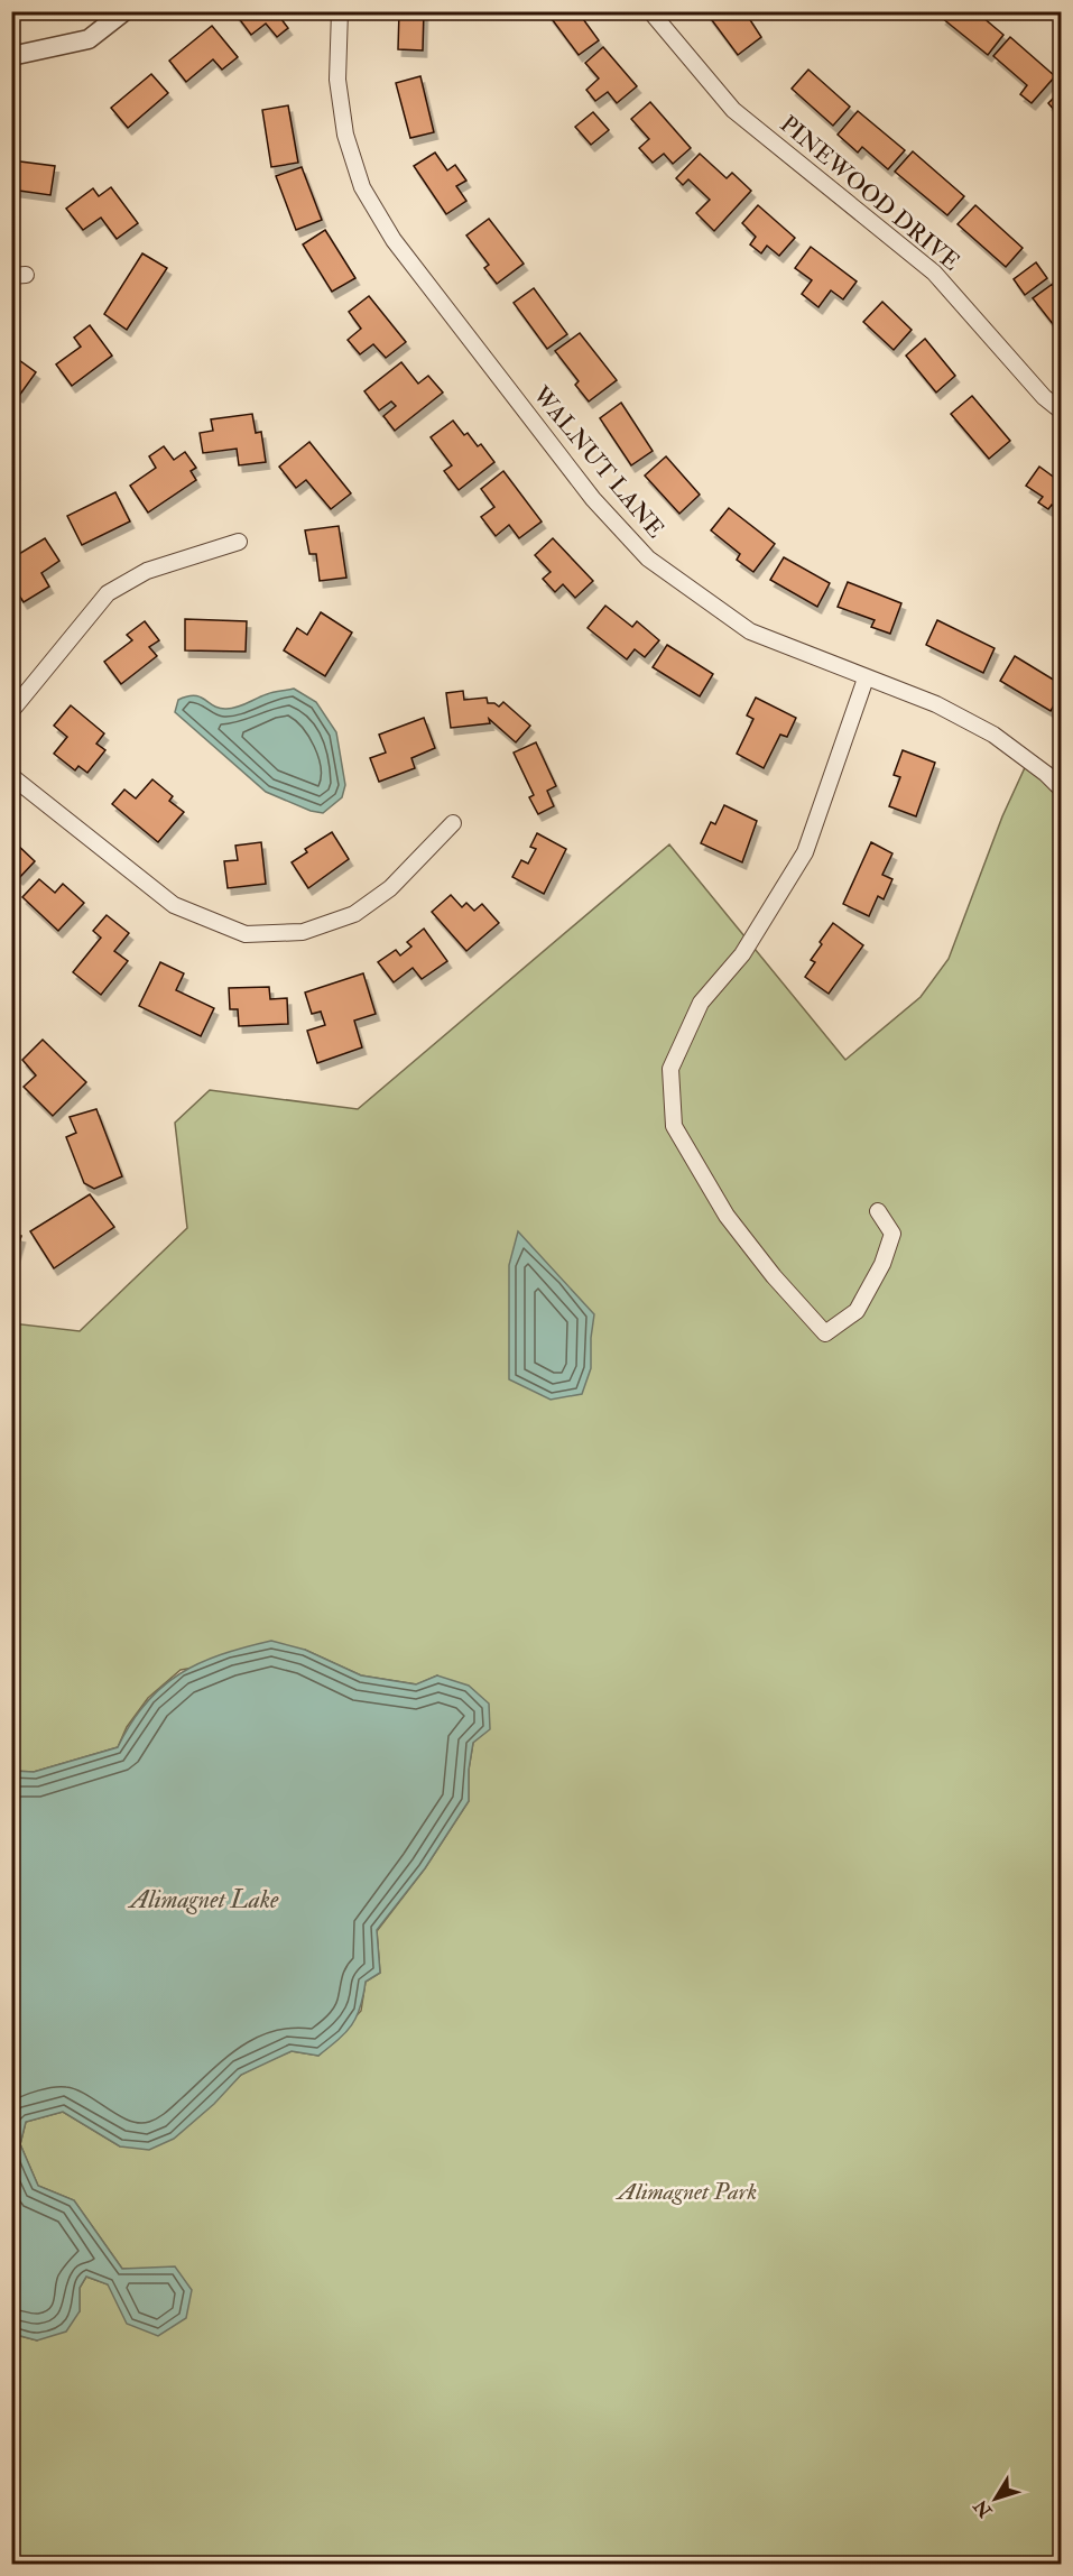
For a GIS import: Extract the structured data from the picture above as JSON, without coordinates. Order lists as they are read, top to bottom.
{
  "streets": {
    "street": ["PINEWOOD DRIVE", "WALNUT LANE"]
  },
  "water": ["Alimagnet Lake"],
  "parks": ["Alimagnet Park"],
  "north": "bottom left"
}
